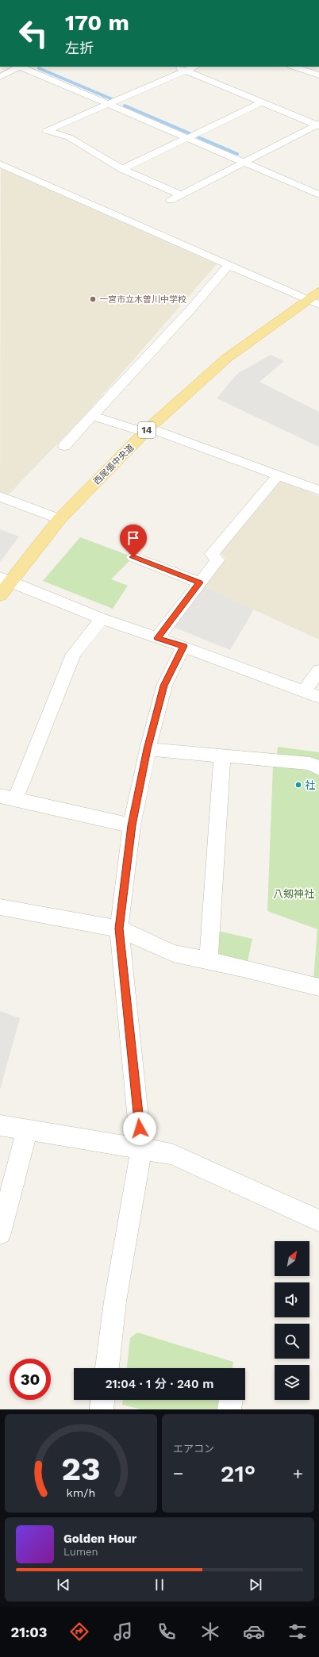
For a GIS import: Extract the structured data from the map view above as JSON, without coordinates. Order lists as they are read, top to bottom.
{
  "streets": {
    "main road": ["14", "西尾張中央道"]
  },
  "parks": ["八剱神社"],
  "places": ["一宮市立木曽川中学校", "社"],
  "north": "top right",
  "page": {
    "turn": ["170 m", "左折"],
    "limit": "30",
    "trip": "21:04 · 1 分 · 240 m",
    "tile": "エアコン",
    "heat": ["−", "21°", "+"],
    "song": ["Golden Hour", "Lumen"],
    "tabs": "21:03",
    "gauge": ["23", "km/h"]
  }
}
